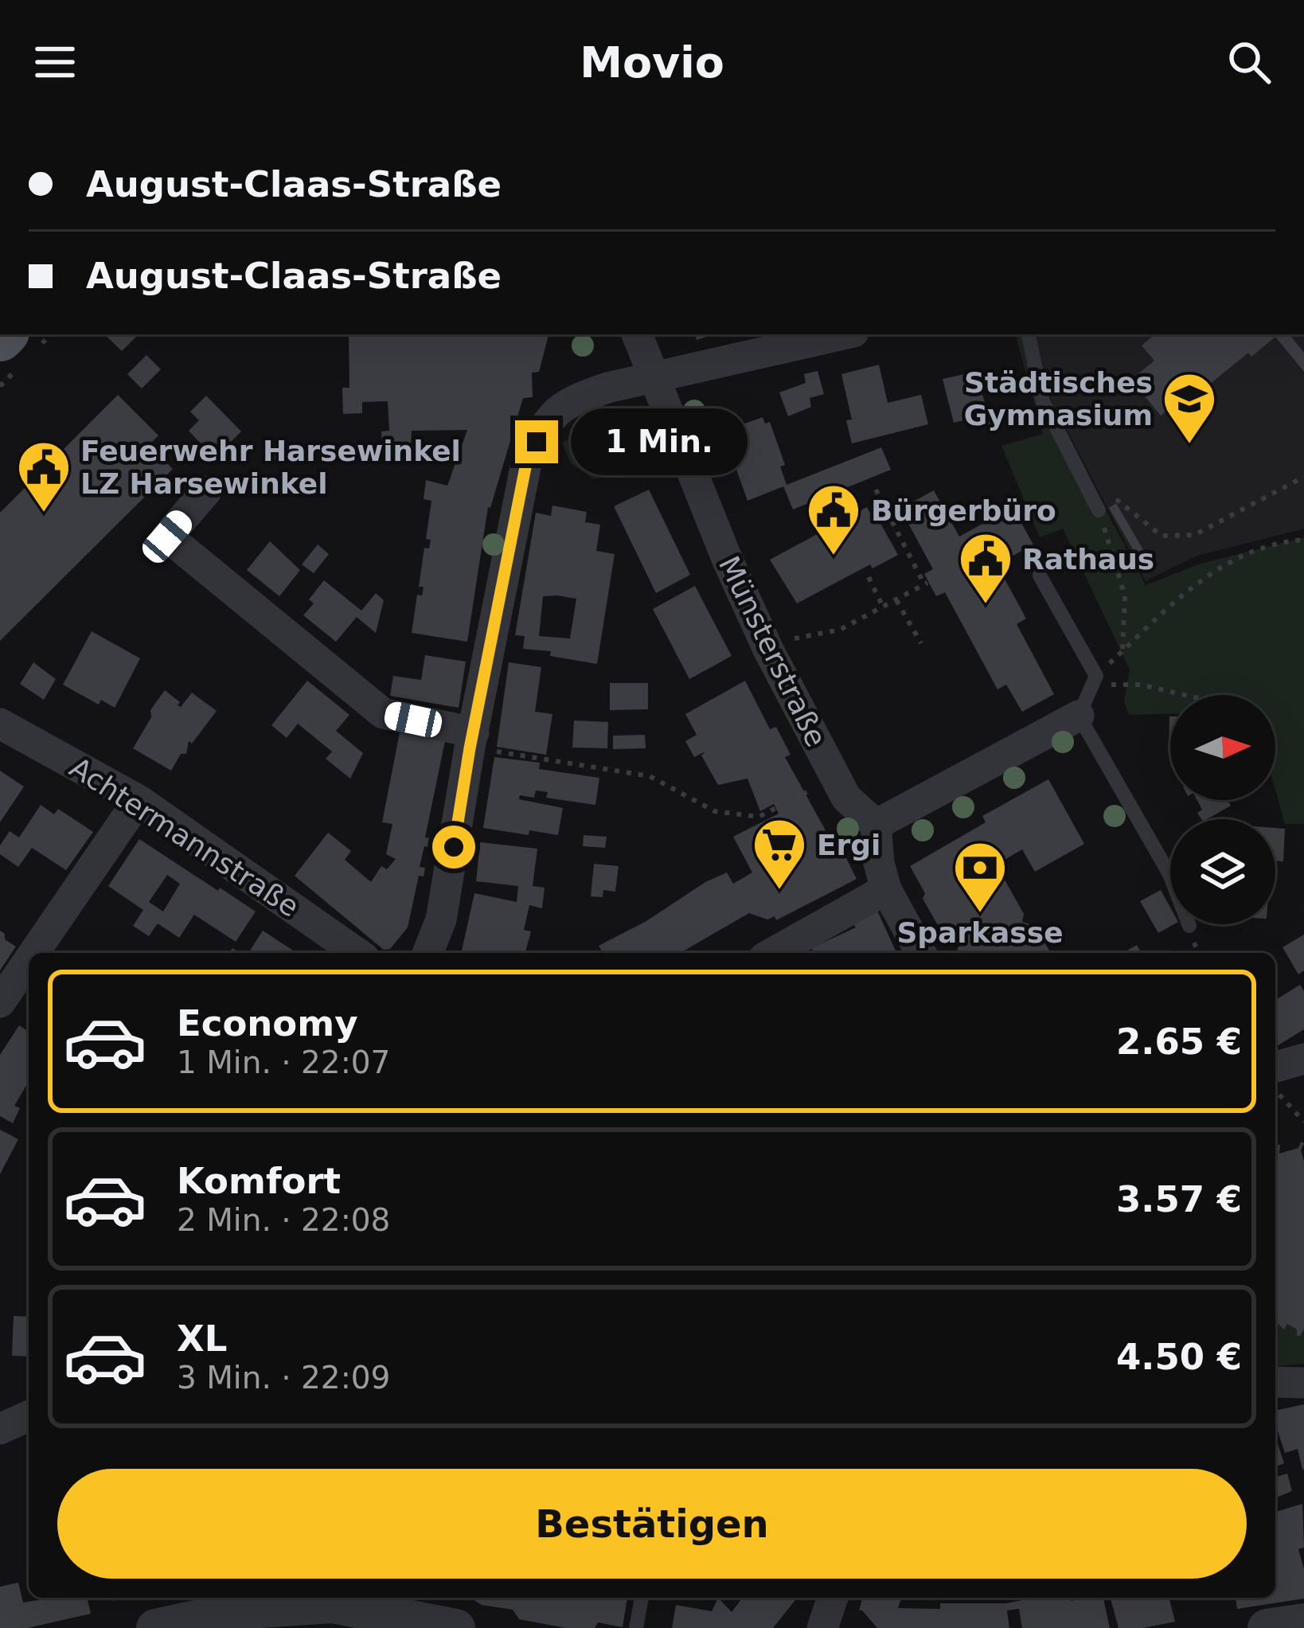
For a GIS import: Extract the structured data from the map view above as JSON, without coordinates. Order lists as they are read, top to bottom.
{
  "streets": {
    "street": ["Münsterstraße", "Achtermannstraße"]
  },
  "places": {
    "school or university": ["Städtisches Gymnasium"],
    "public building": ["Feuerwehr Harsewinkel LZ Harsewinkel", "Bürgerbüro", "Rathaus"],
    "supermarket": ["Ergi"],
    "bank": ["Sparkasse"]
  },
  "north": "right",
  "page": {
    "header": "Movio",
    "banner": ["August-Claas-Straße", "August-Claas-Straße"],
    "bubble": "1 Min.",
    "list": [
      {
        "name": "Economy",
        "note": "1 Min. · 22:07",
        "value": "2.65 €"
      },
      {
        "name": "Komfort",
        "note": "2 Min. · 22:08",
        "value": "3.57 €"
      },
      {
        "name": "XL",
        "note": "3 Min. · 22:09",
        "value": "4.50 €"
      }
    ],
    "buttons": "Bestätigen"
  }
}
